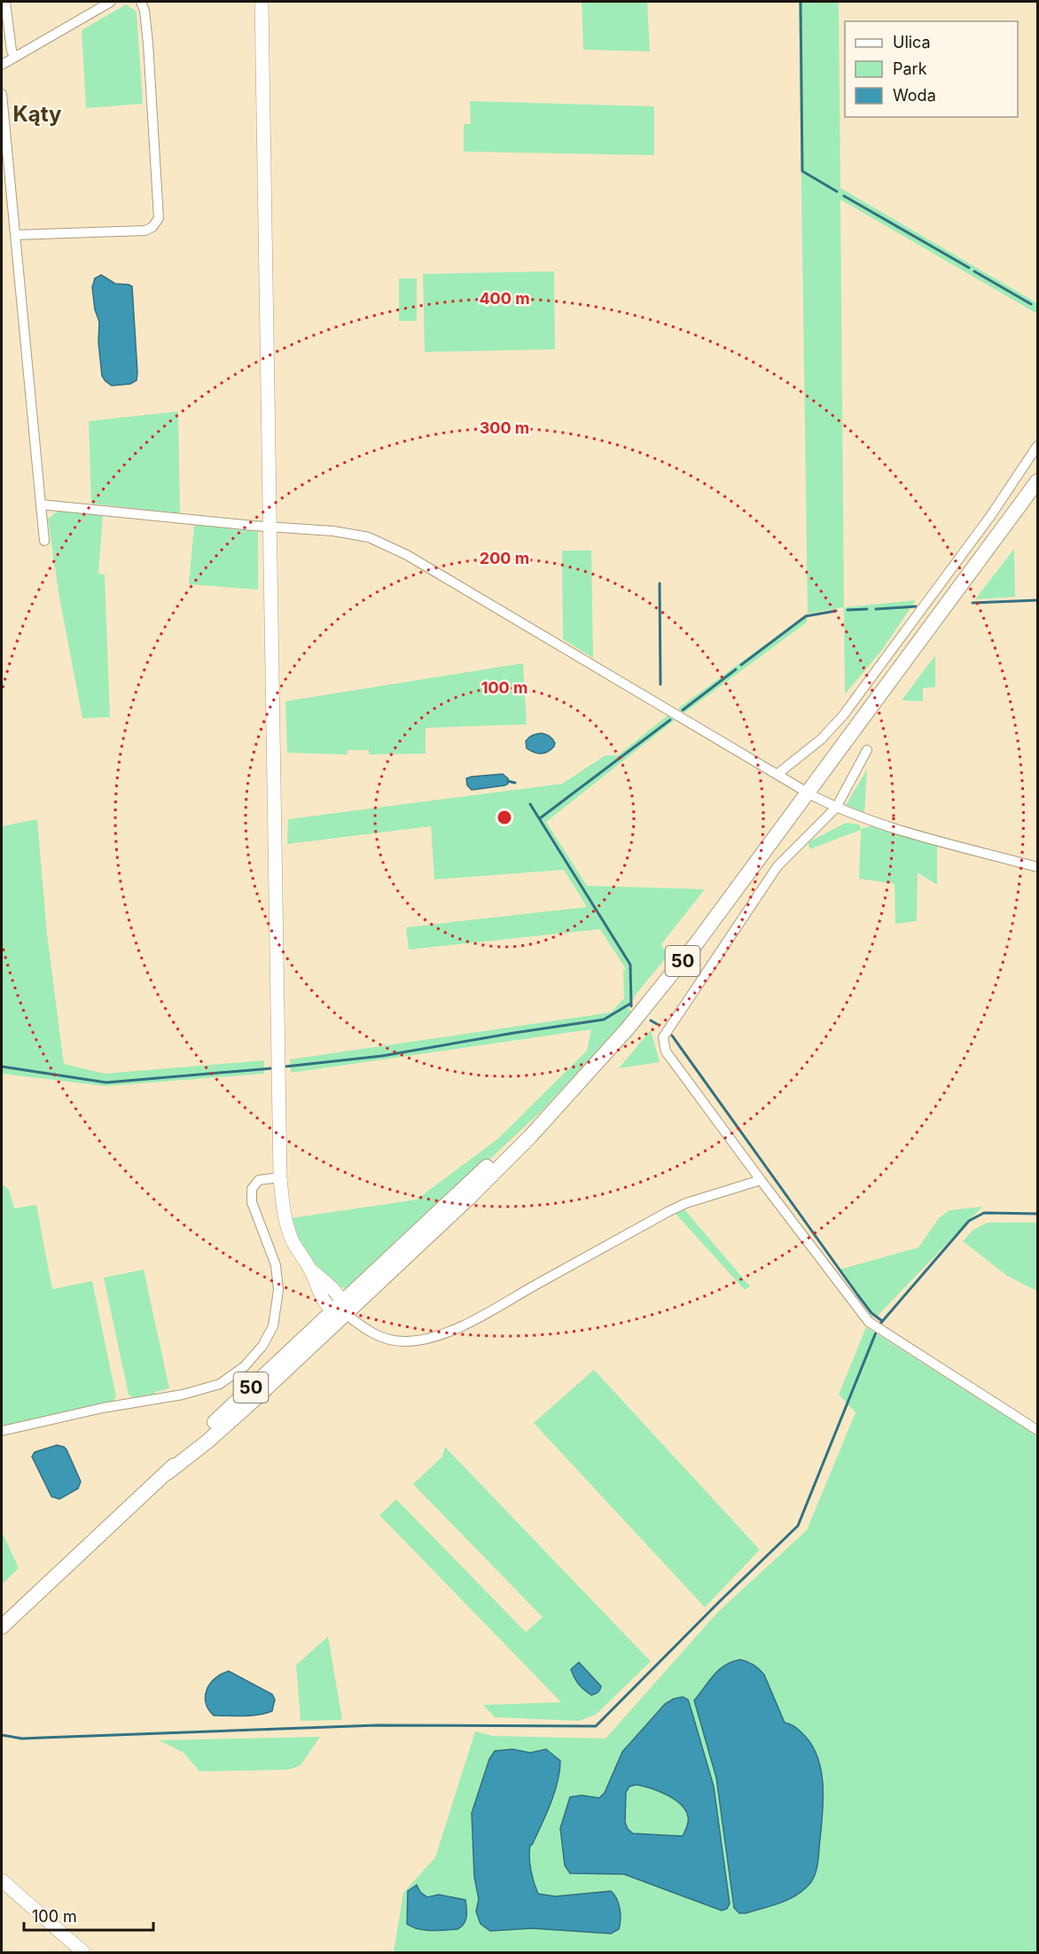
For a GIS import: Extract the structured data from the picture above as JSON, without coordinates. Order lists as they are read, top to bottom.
{
  "streets": {
    "main road": ["50"]
  },
  "districts": ["Kąty"],
  "legend": ["Ulica", "Park", "Woda"],
  "scale_bar": "100 m",
  "rings": [
    "400 m",
    "300 m",
    "200 m",
    "100 m"
  ]
}
